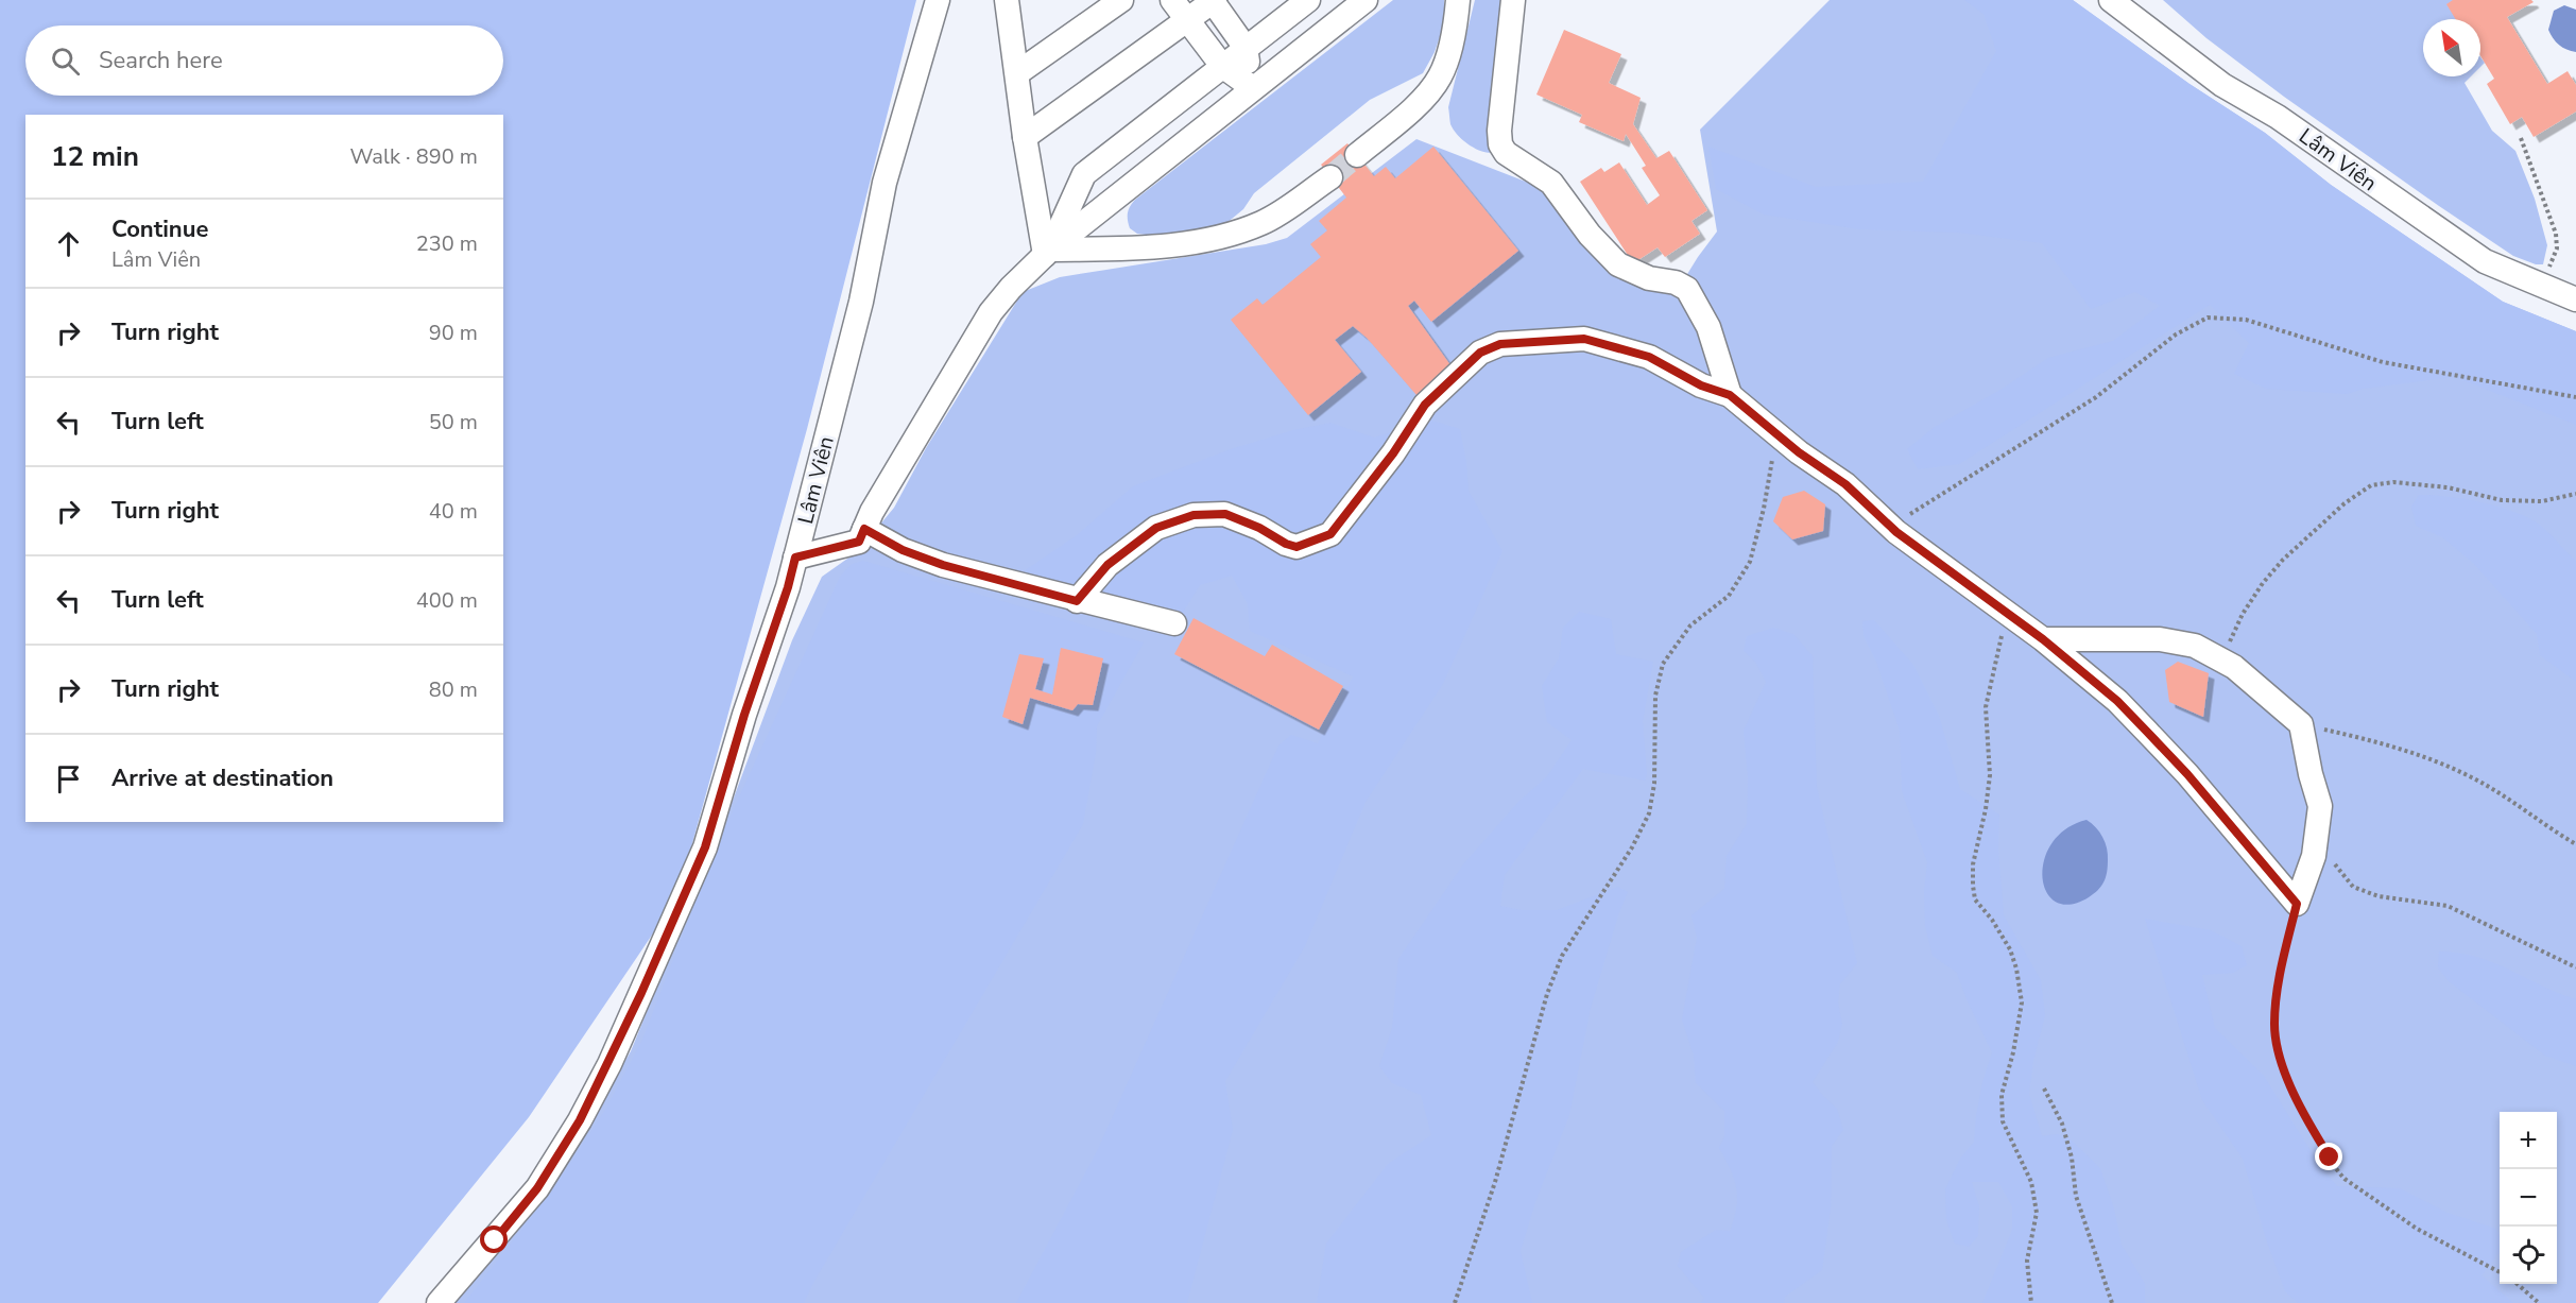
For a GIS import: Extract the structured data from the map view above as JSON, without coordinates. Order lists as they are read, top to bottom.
{
  "streets": {
    "street": ["Lâm Viên"]
  },
  "north": "top left",
  "page": {
    "search": "Search here",
    "heading": ["12 min", "Walk · 890 m"],
    "list": [
      ["Continue", "Lâm Viên", "230 m"],
      ["Turn right", "90 m"],
      ["Turn left", "50 m"],
      ["Turn right", "40 m"],
      ["Turn left", "400 m"],
      ["Turn right", "80 m"],
      "Arrive at destination"
    ],
    "map_buttons": ["+", "−"]
  }
}
